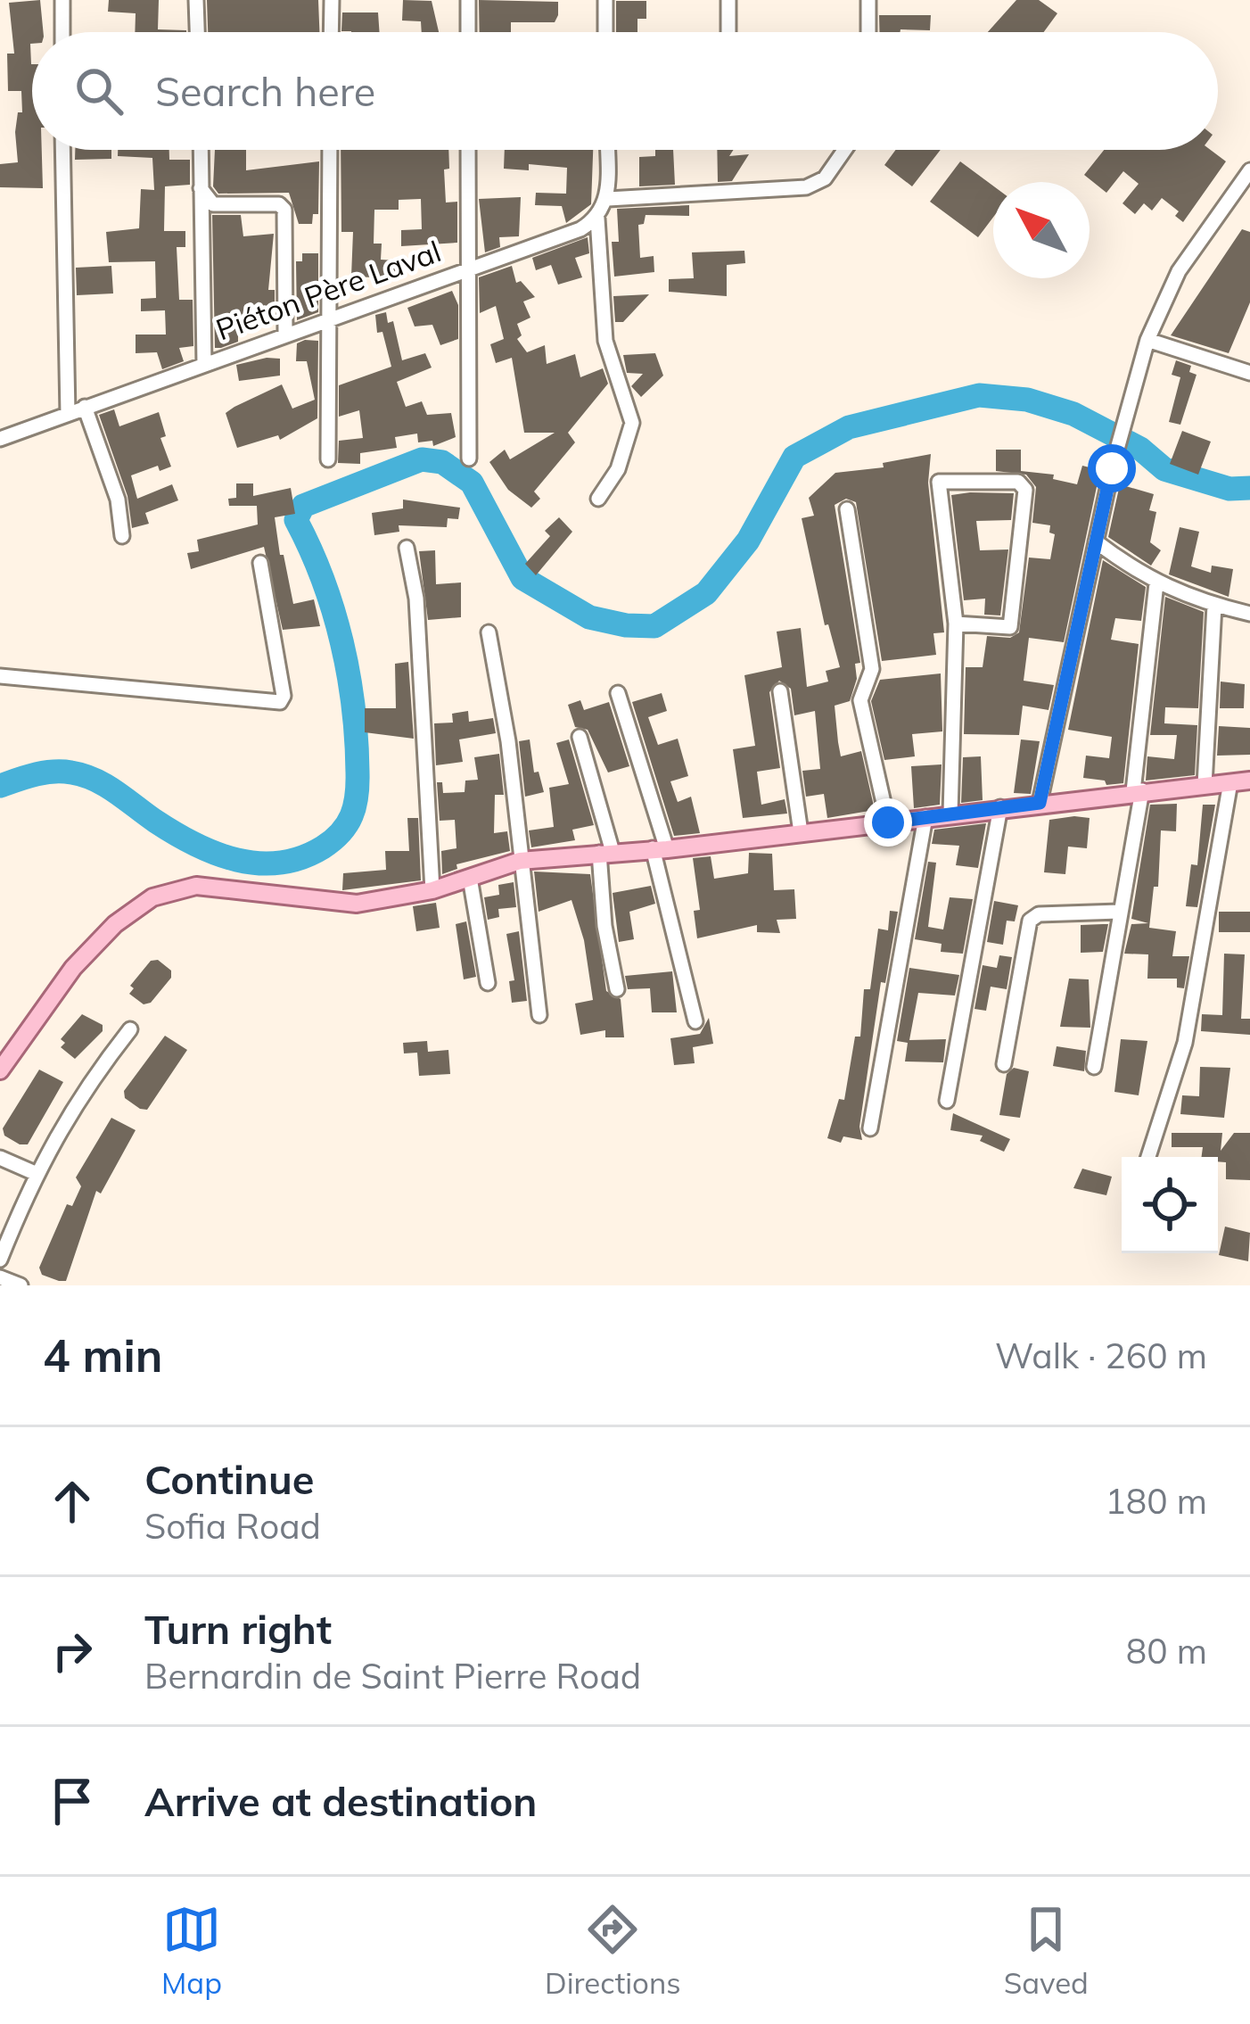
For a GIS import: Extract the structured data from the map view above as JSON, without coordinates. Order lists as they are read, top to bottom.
{
  "streets": {
    "street": ["Piéton Père Laval"]
  },
  "north": "top left",
  "page": {
    "search": "Search here",
    "heading": ["4 min", "Walk · 260 m"],
    "list": [
      ["Continue", "Sofia Road", "180 m"],
      ["Turn right", "Bernardin de Saint Pierre Road", "80 m"],
      "Arrive at destination"
    ],
    "nav": ["Map", "Directions", "Saved"]
  }
}
